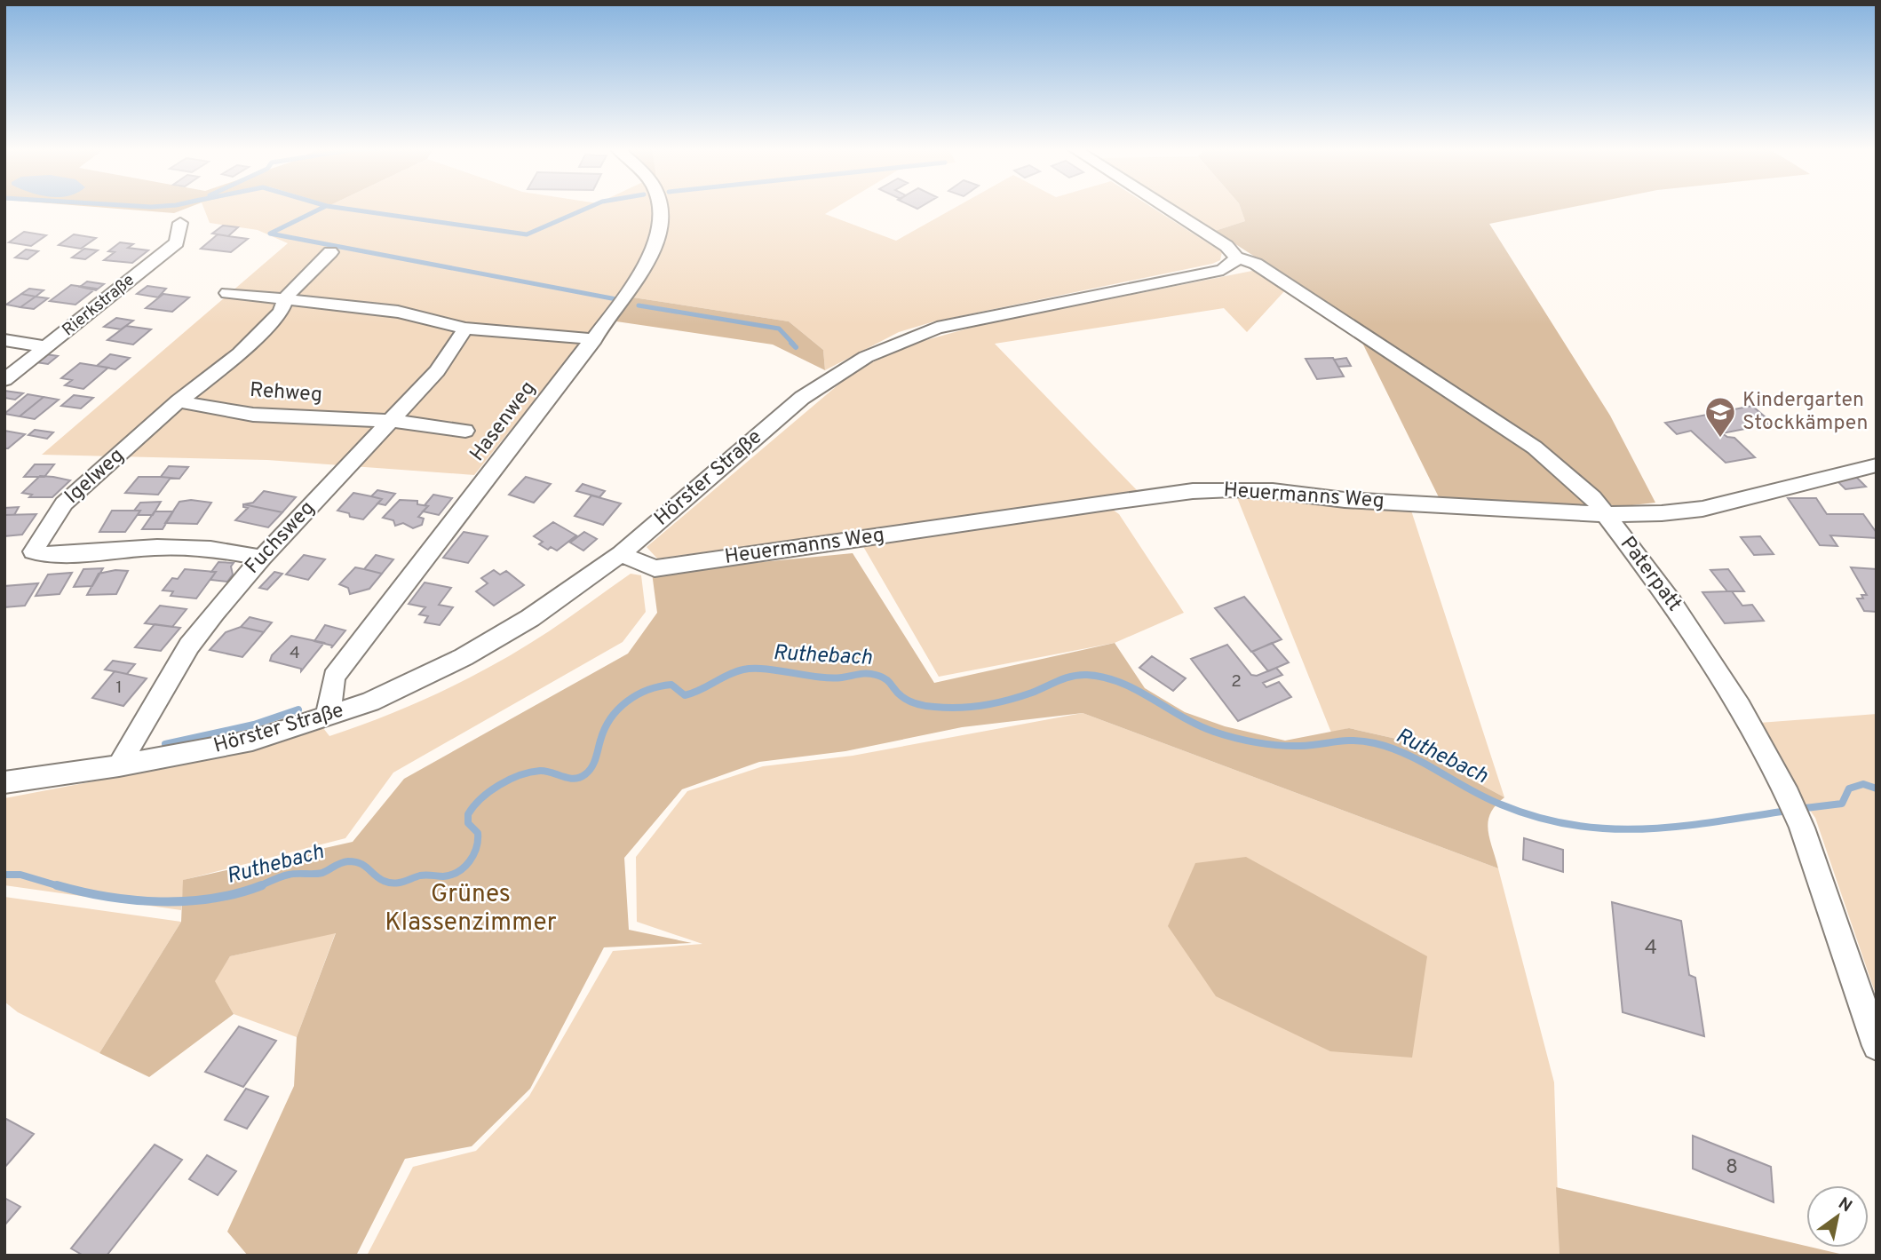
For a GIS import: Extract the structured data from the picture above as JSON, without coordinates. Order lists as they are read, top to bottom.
{
  "streets": {
    "street": [
      "Rierkstraße",
      "Rehweg",
      "Hasenweg",
      "Igelweg",
      "Hörster Straße",
      "Heuermanns Weg",
      "Fuchsweg",
      "Paterpatt"
    ]
  },
  "crossings": [
    ["Rehweg", "Igelweg"],
    ["Rehweg", "Fuchsweg"],
    ["Hasenweg", "Hörster Straße"],
    ["Igelweg", "Fuchsweg"],
    ["Hörster Straße", "Heuermanns Weg"],
    ["Hörster Straße", "Fuchsweg"],
    ["Hörster Straße", "Paterpatt"],
    ["Heuermanns Weg", "Paterpatt"]
  ],
  "water": ["Ruthebach"],
  "parks": ["Grünes Klassenzimmer"],
  "places": {
    "school or university": ["Kindergarten Stockkämpen"]
  },
  "house_numbers": [
    "4",
    "2",
    "1",
    "4",
    "8"
  ],
  "north": "top right"
}
